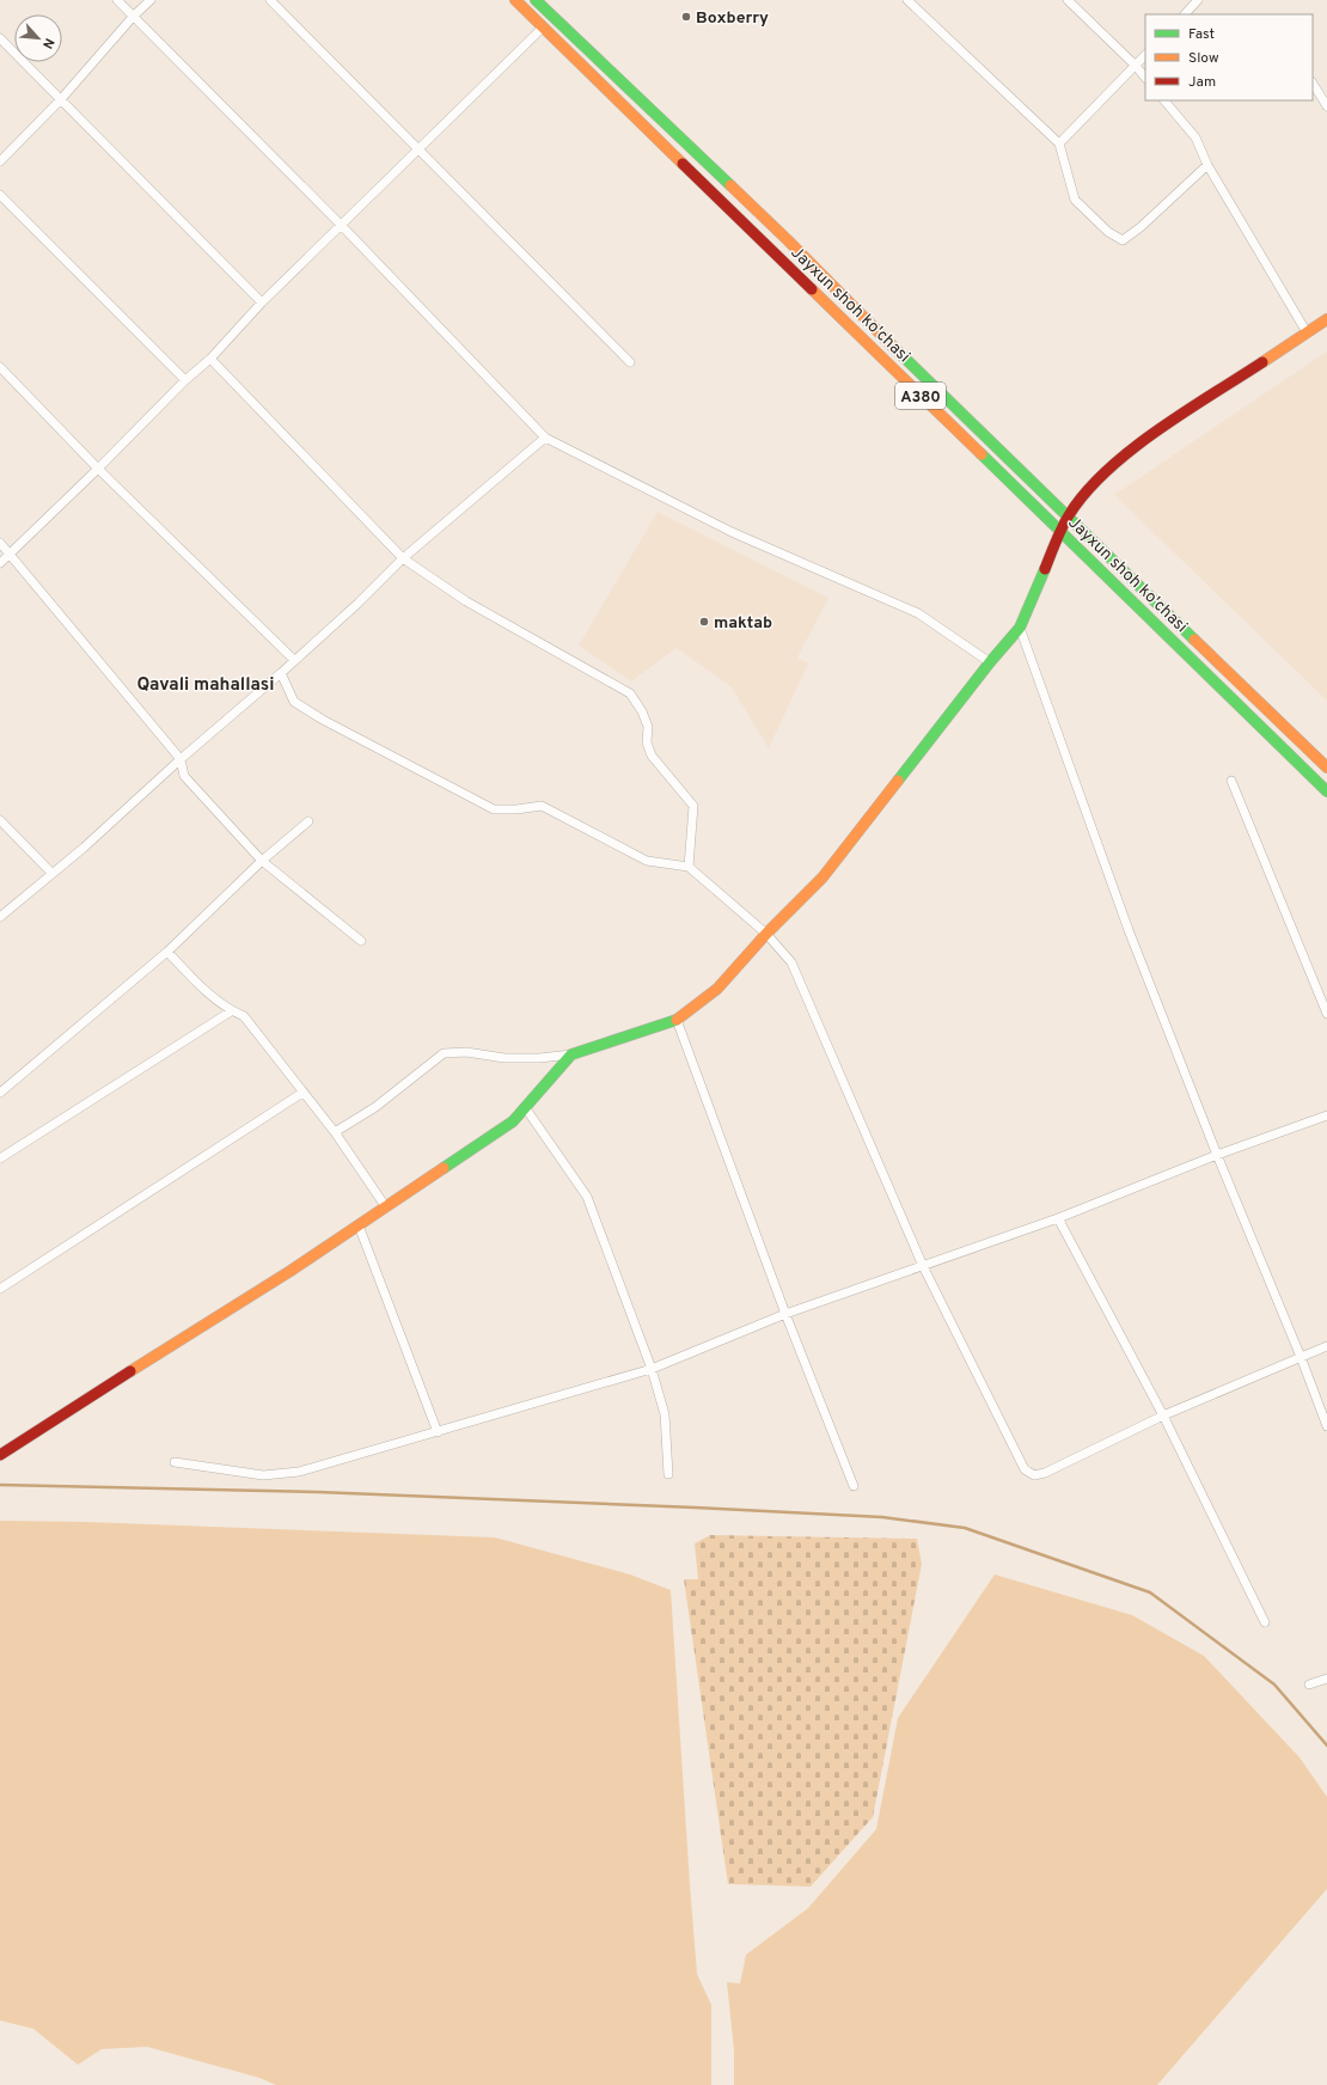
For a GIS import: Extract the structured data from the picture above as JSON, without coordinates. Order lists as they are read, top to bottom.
{
  "streets": {
    "main road": ["Jayxun shoh ko'chasi", "A380"]
  },
  "districts": ["Qavali mahallasi"],
  "places": ["Boxberry", "maktab"],
  "legend": ["Fast", "Slow", "Jam"],
  "north": "bottom right"
}
